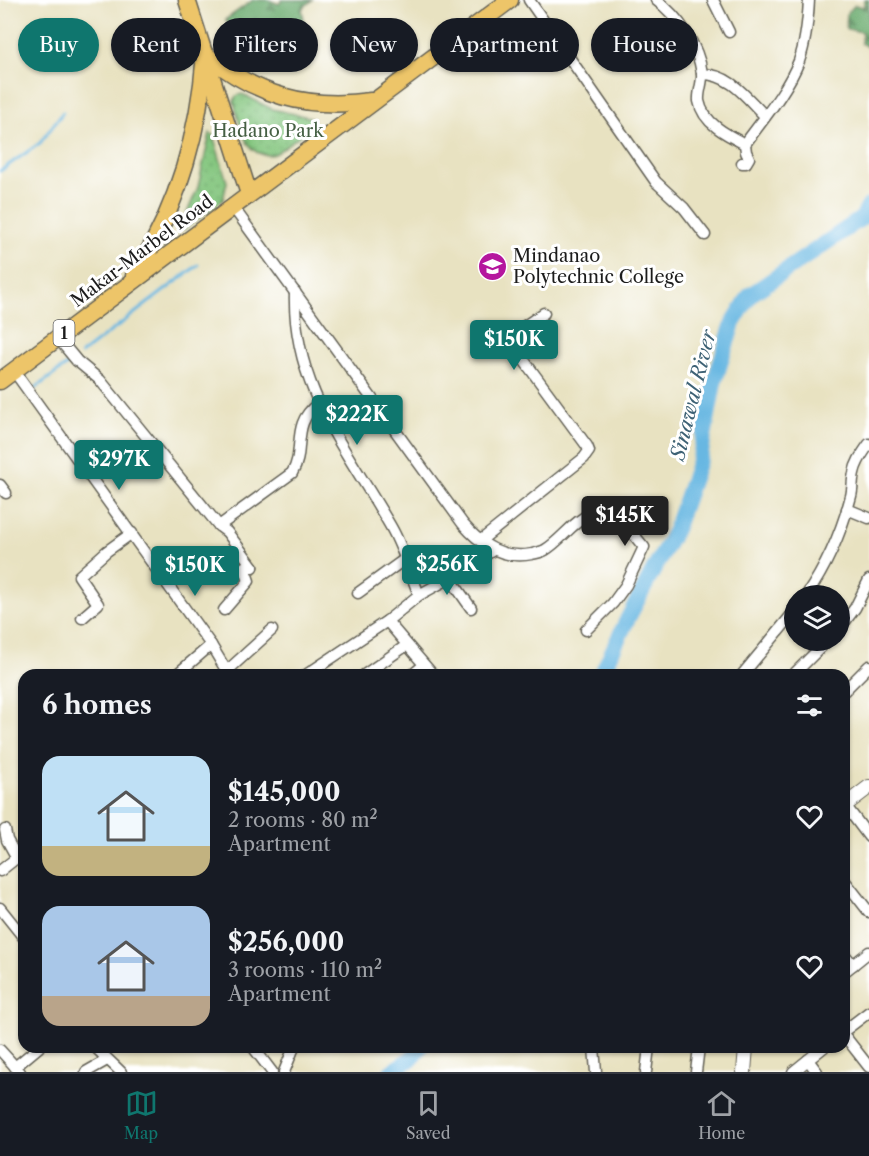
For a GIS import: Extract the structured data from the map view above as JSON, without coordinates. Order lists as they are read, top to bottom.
{
  "streets": {
    "main road": ["Makar-Marbel Road", "1"]
  },
  "water": ["Sinawal River"],
  "parks": ["Hadano Park"],
  "places": {
    "school or university": ["Mindanao Polytechnic College"]
  },
  "page": {
    "chip": [
      "Buy",
      "Rent",
      "Filters",
      "New",
      "Apartment",
      "House"
    ],
    "price": [
      "$150K",
      "$222K",
      "$297K",
      "$145K",
      "$256K",
      "$150K"
    ],
    "heading": "6 homes",
    "list": [
      {
        "name": "$145,000",
        "note": "2 rooms · 80 m² · Apartment"
      },
      {
        "name": "$256,000",
        "note": "3 rooms · 110 m² · Apartment"
      }
    ],
    "tabs": ["Map", "Saved", "Home"]
  }
}
